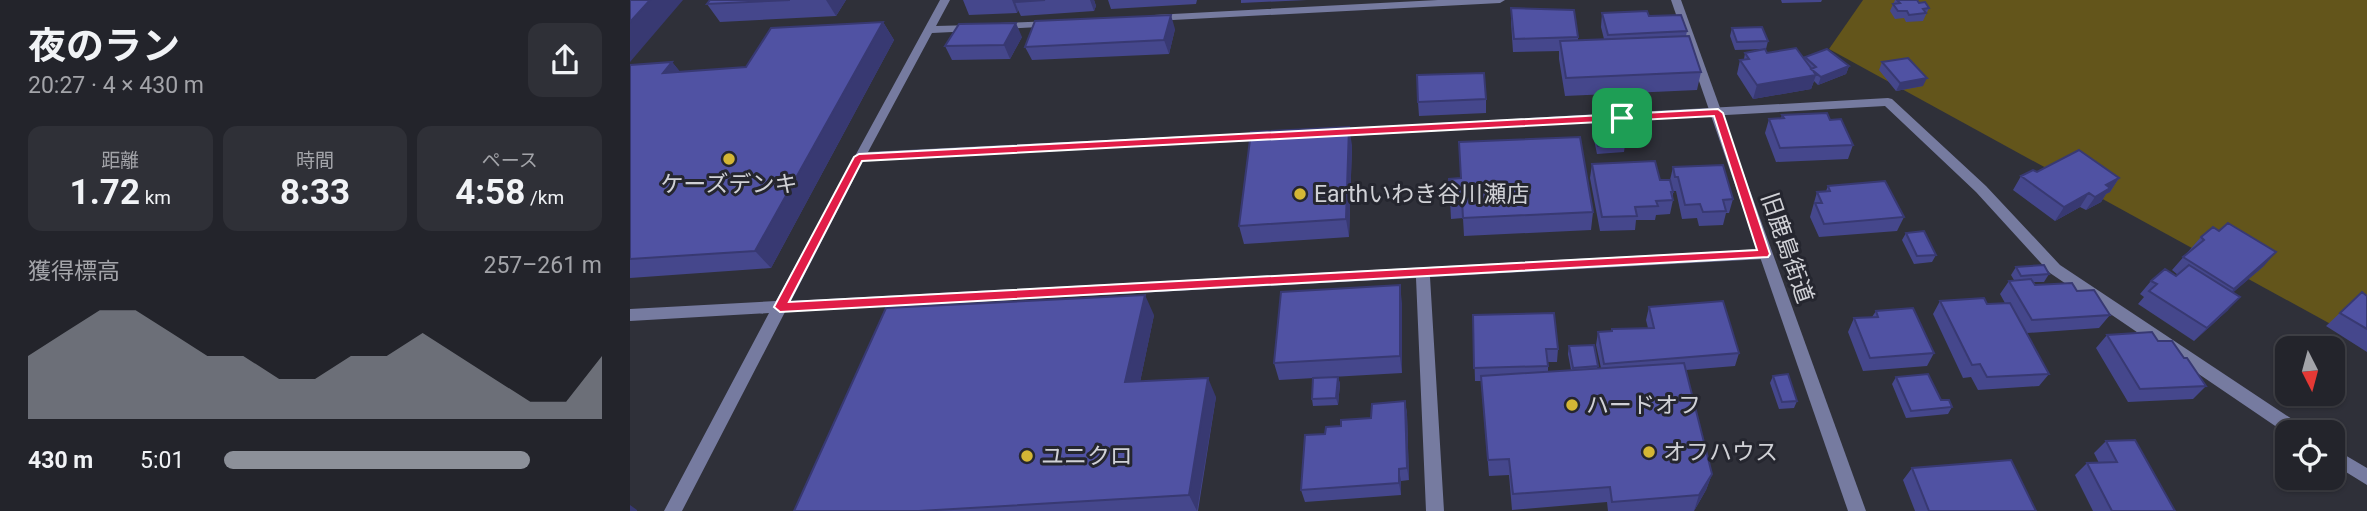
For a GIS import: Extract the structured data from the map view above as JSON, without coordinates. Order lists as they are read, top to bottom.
{
  "streets": {
    "street": ["旧鹿島街道"]
  },
  "places": [
    "ケーズデンキ",
    "Earthいわき谷川瀬店",
    "ハードオフ",
    "オフハウス",
    "ユニクロ"
  ],
  "north": "bottom",
  "page": {
    "heading": ["夜のラン", "20:27 · 4 × 430 m"],
    "stats": [
      ["距離", "1.72 km"],
      ["時間", "8:33"],
      ["ペース", "4:58 /km"]
    ],
    "chart": ["獲得標高", "257–261 m"],
    "list": [
      {
        "name": "430 m",
        "note": "5:01"
      }
    ]
  }
}
